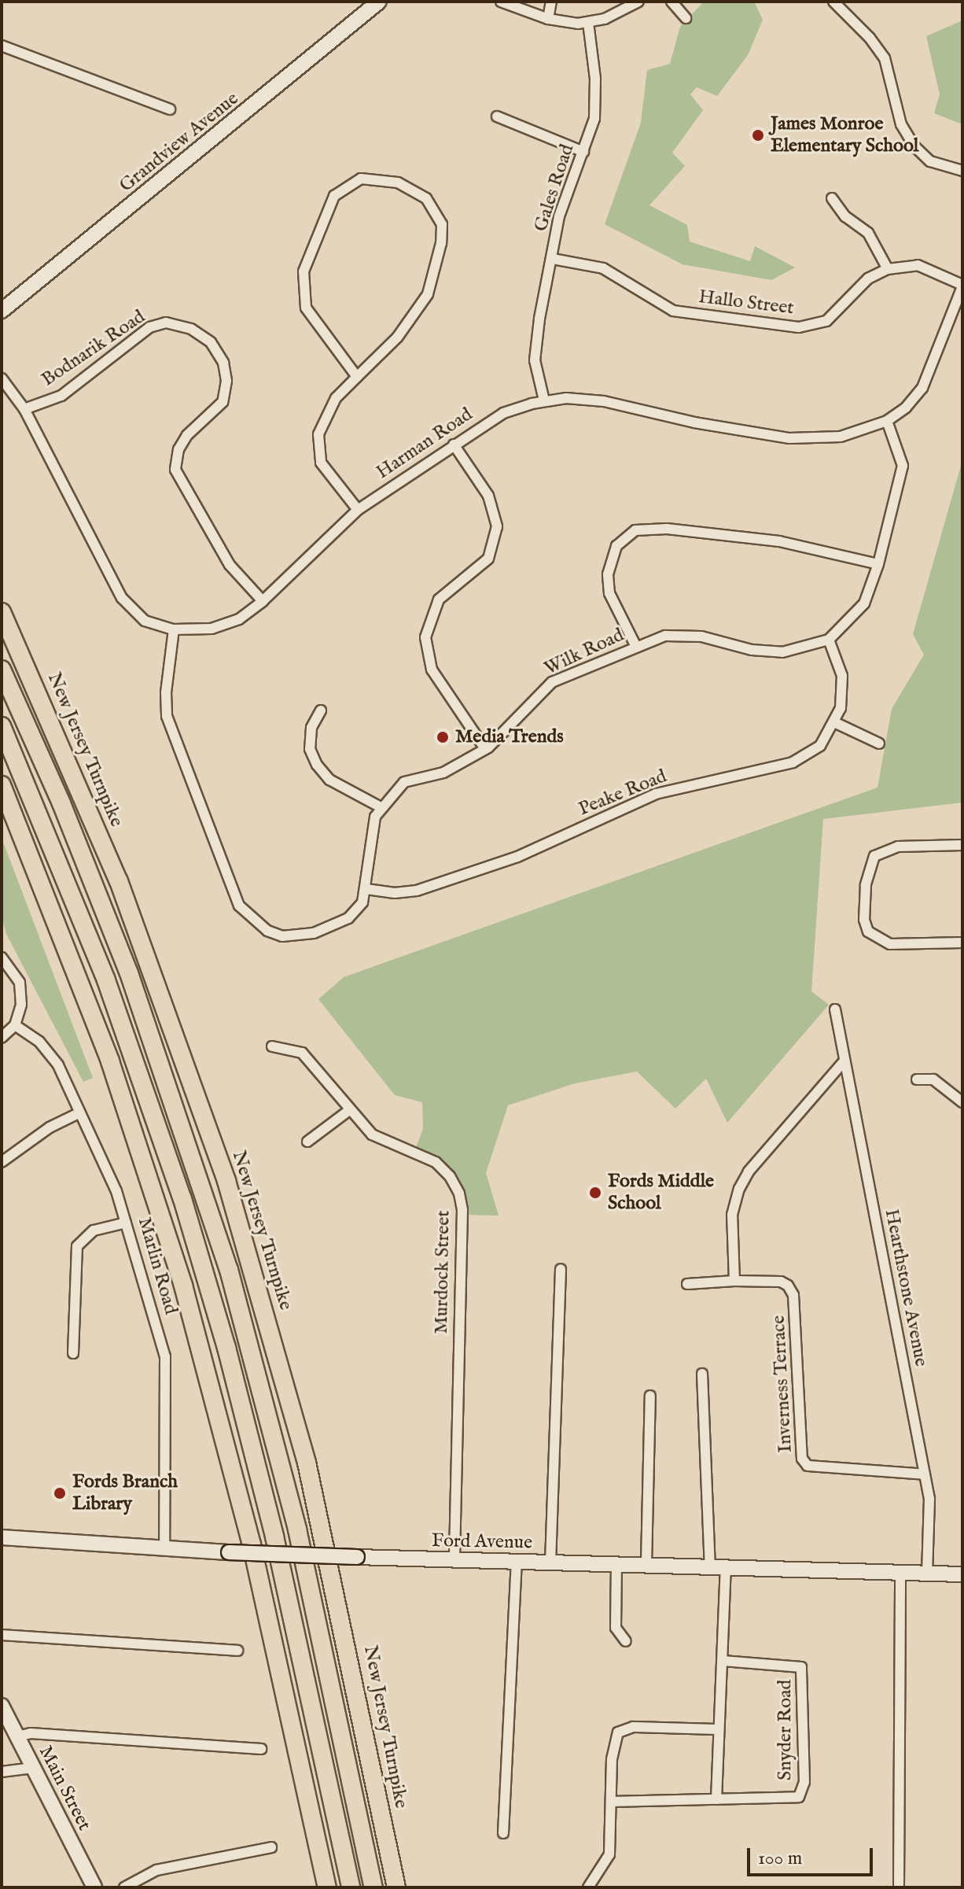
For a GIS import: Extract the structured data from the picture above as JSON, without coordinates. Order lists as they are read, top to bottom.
{
  "streets": {
    "highway": ["New Jersey Turnpike"],
    "street": [
      "Grandview Avenue",
      "Gales Road",
      "Hallo Street",
      "Bodnarik Road",
      "Harman Road",
      "Wilk Road",
      "Peake Road",
      "Marlin Road",
      "Murdock Street",
      "Hearthstone Avenue",
      "Inverness Terrace",
      "Ford Avenue",
      "Snyder Road",
      "Main Street"
    ]
  },
  "crossings": [
    ["Gales Road", "Hallo Street"],
    ["Gales Road", "Harman Road"],
    ["Hallo Street", "Harman Road"],
    ["Bodnarik Road", "Harman Road"],
    ["Harman Road", "Wilk Road"],
    ["Wilk Road", "Peake Road"],
    ["Marlin Road", "Ford Avenue"],
    ["Murdock Street", "Ford Avenue"],
    ["Hearthstone Avenue", "Inverness Terrace"],
    ["Hearthstone Avenue", "Ford Avenue"]
  ],
  "places": [
    "James Monroe Elementary School",
    "Media Trends",
    "Fords Middle School",
    "Fords Branch Library"
  ],
  "scale_bar": "100 m"
}
